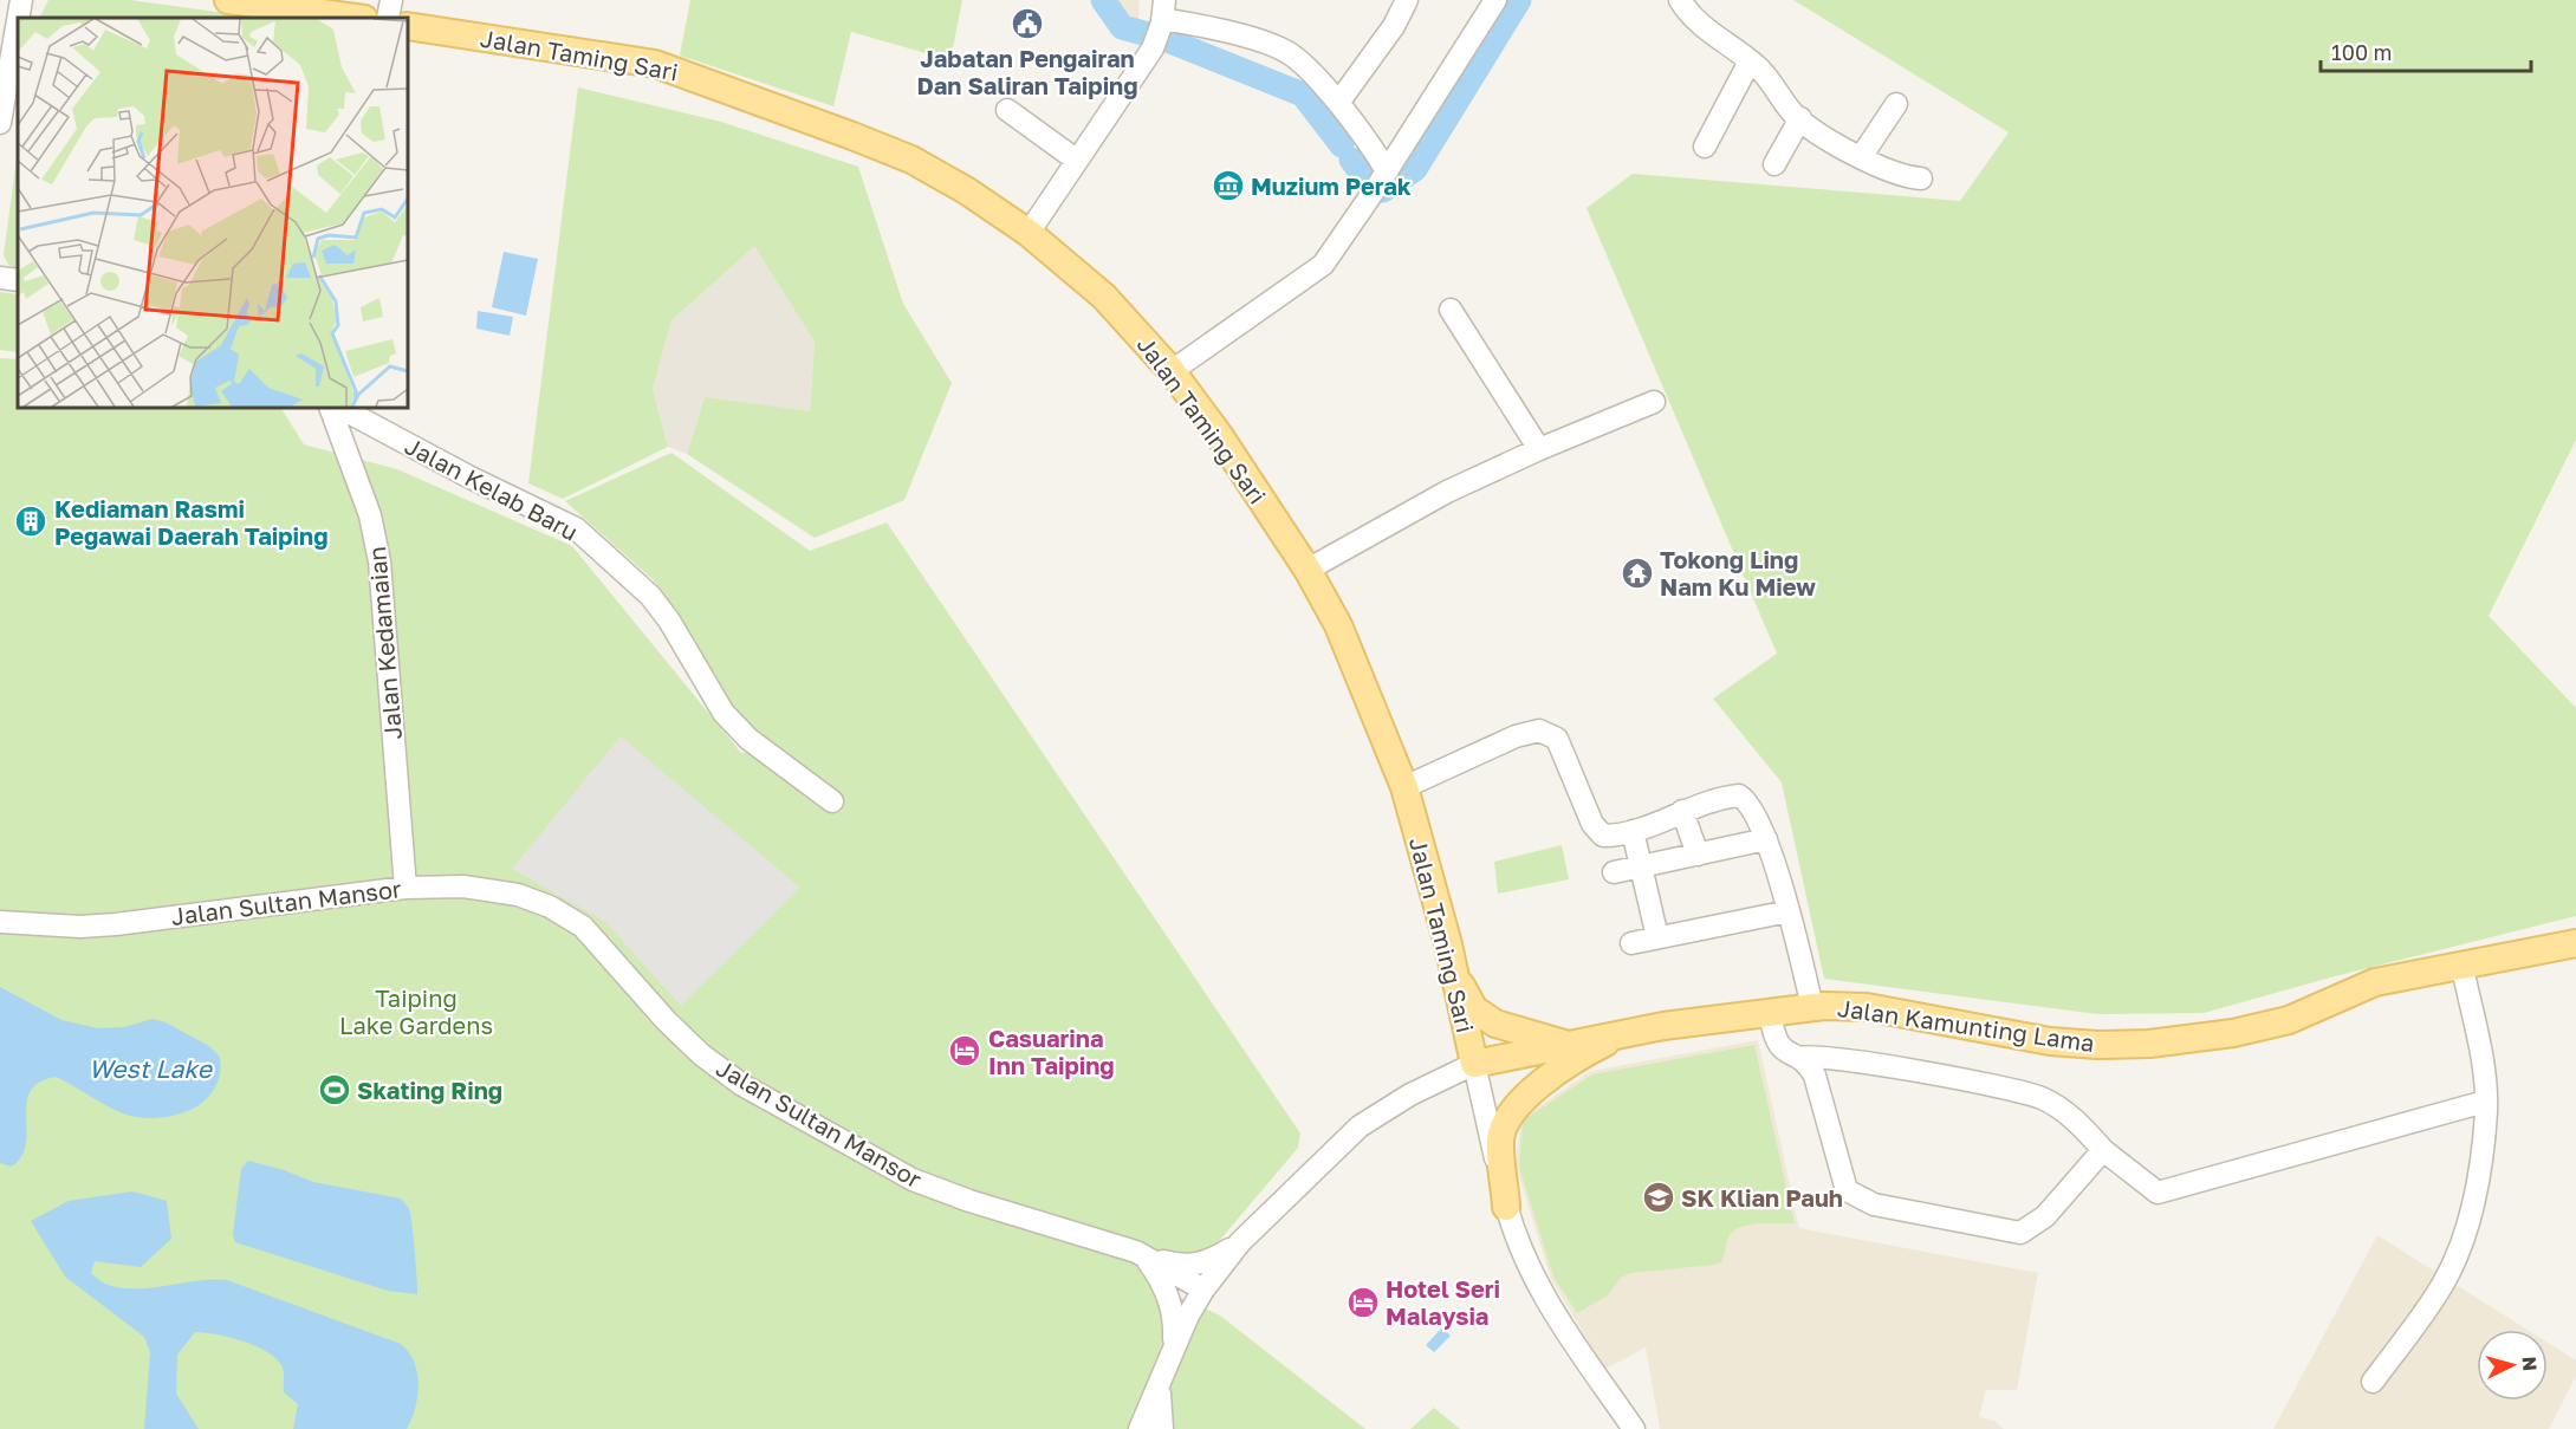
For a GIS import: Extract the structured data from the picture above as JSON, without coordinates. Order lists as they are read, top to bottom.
{
  "streets": {
    "main road": ["Jalan Taming Sari", "Jalan Kamunting Lama"],
    "street": ["Jalan Kelab Baru", "Jalan Kedamaian", "Jalan Sultan Mansor"]
  },
  "crossings": [
    ["Jalan Taming Sari", "Jalan Kamunting Lama"],
    ["Jalan Kedamaian", "Jalan Sultan Mansor"]
  ],
  "water": ["West Lake"],
  "parks": ["Taiping Lake Gardens"],
  "places": {
    "public building": ["Jabatan Pengairan Dan Saliran Taiping"],
    "museum": ["Muzium Perak"],
    "building": ["Kediaman Rasmi Pegawai Daerah Taiping"],
    "temple": ["Tokong Ling Nam Ku Miew"],
    "hotel": ["Casuarina Inn Taiping", "Hotel Seri Malaysia"],
    "sports": ["Skating Ring"],
    "school or university": ["SK Klian Pauh"]
  },
  "scale_bar": "100 m",
  "north": "right"
}
